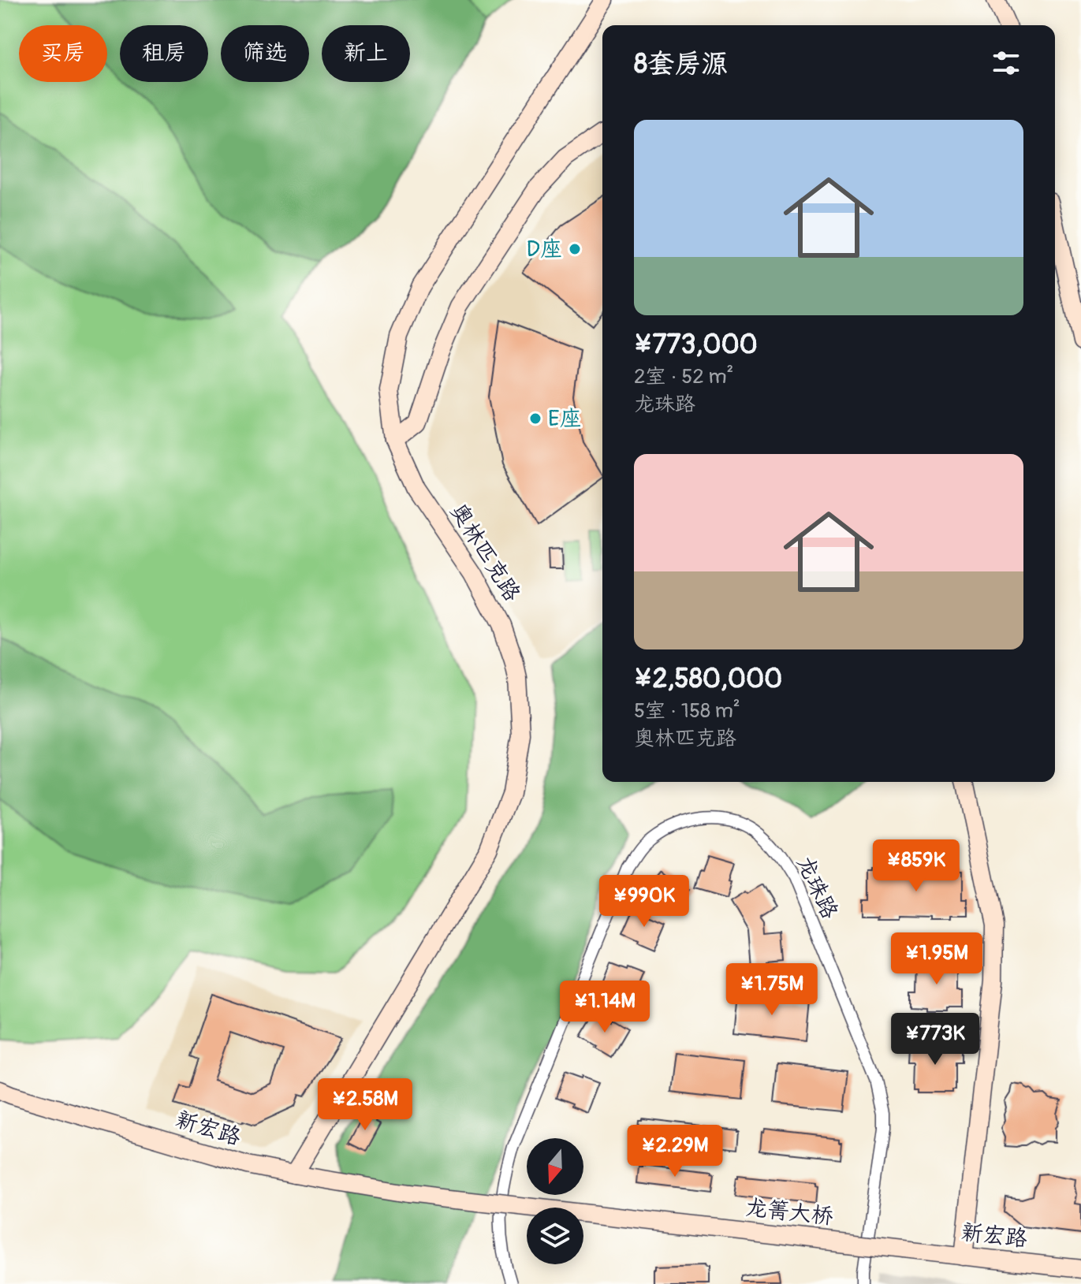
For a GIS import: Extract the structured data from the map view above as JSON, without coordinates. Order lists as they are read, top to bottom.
{
  "streets": {
    "street": [
      "奥林匹克路",
      "龙珠路",
      "新宏路",
      "龙箐大桥"
    ]
  },
  "crossings": [
    ["奥林匹克路", "新宏路"],
    ["新宏路", "龙箐大桥"]
  ],
  "places": ["D座", "E座"],
  "north": "bottom",
  "page": {
    "chip": [
      "买房",
      "租房",
      "筛选",
      "新上"
    ],
    "heading": "8套房源",
    "list": [
      {
        "name": "¥773,000",
        "note": "2室 · 52 m² · 龙珠路"
      },
      {
        "name": "¥2,580,000",
        "note": "5室 · 158 m² · 奥林匹克路"
      }
    ],
    "price": [
      "¥859K",
      "¥990K",
      "¥1.95M",
      "¥1.75M",
      "¥1.14M",
      "¥773K",
      "¥2.58M",
      "¥2.29M"
    ]
  }
}
